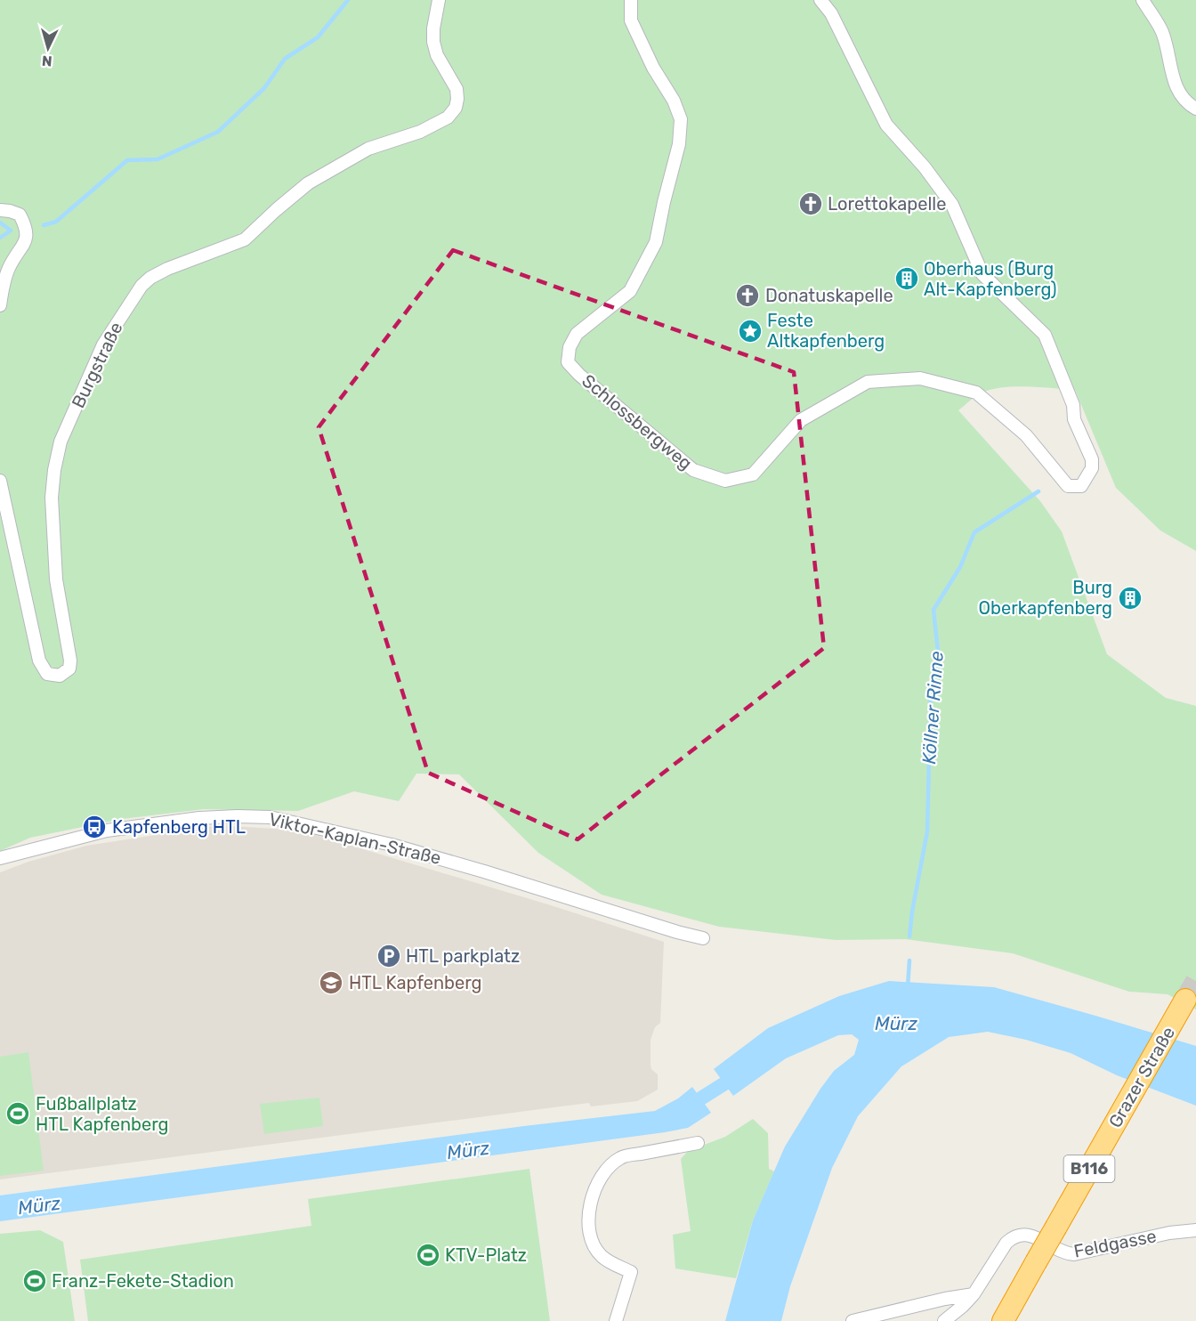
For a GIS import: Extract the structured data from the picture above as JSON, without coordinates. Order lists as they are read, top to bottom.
{
  "streets": {
    "highway": ["Grazer Straße", "B116"],
    "street": [
      "Burgstraße",
      "Schlossbergweg",
      "Viktor-Kaplan-Straße",
      "Feldgasse"
    ]
  },
  "water": ["Köllner Rinne", "Mürz"],
  "places": {
    "church": ["Lorettokapelle", "Donatuskapelle"],
    "building": ["Oberhaus (Burg Alt-Kapfenberg)", "Burg Oberkapfenberg"],
    "place": ["Feste Altkapfenberg"],
    "bus stop": ["Kapfenberg HTL"],
    "parking": ["HTL parkplatz"],
    "school or university": ["HTL Kapfenberg"],
    "sports": ["Fußballplatz HTL Kapfenberg", "KTV-Platz", "Franz-Fekete-Stadion"]
  },
  "north": "bottom"
}
